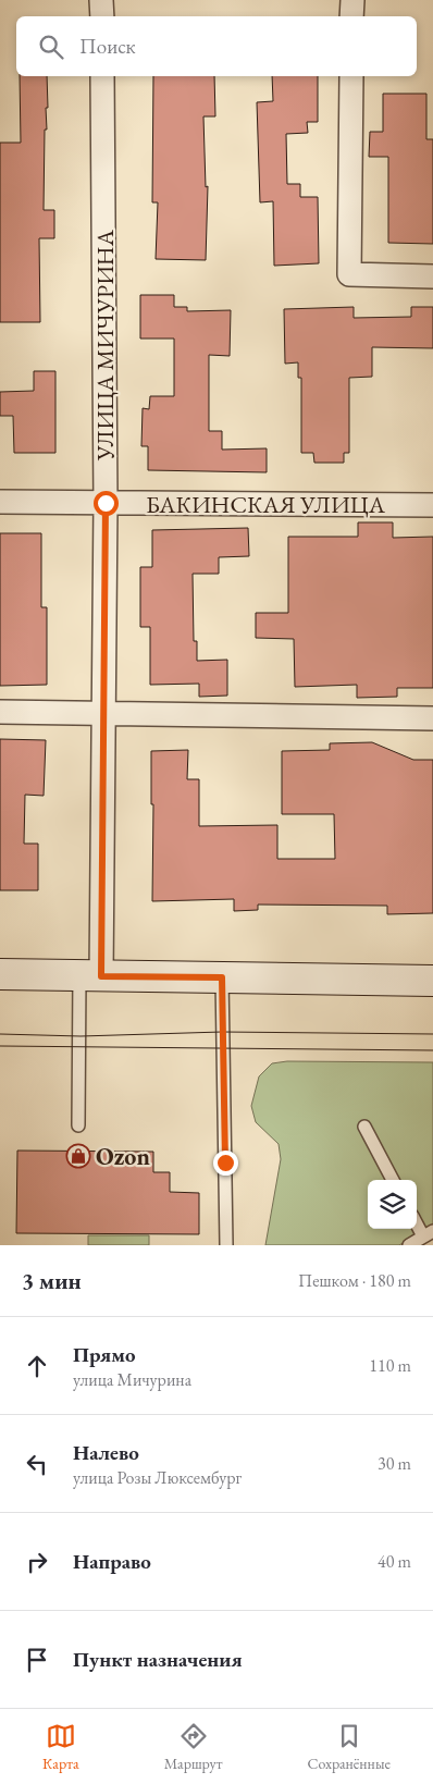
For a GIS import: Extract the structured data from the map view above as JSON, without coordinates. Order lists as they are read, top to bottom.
{
  "streets": {
    "street": ["УЛИЦА МИЧУРИНА", "БАКИНСКАЯ УЛИЦА"]
  },
  "crossings": [
    ["УЛИЦА МИЧУРИНА", "БАКИНСКАЯ УЛИЦА"]
  ],
  "places": {
    "shop": ["Ozon"]
  },
  "page": {
    "search": "Поиск",
    "heading": ["3 мин", "Пешком · 180 m"],
    "list": [
      ["Прямо", "улица Мичурина", "110 m"],
      ["Налево", "улица Розы Люксембург", "30 m"],
      ["Направо", "40 m"],
      "Пункт назначения"
    ],
    "nav": ["Карта", "Маршрут", "Сохранённые"]
  }
}
